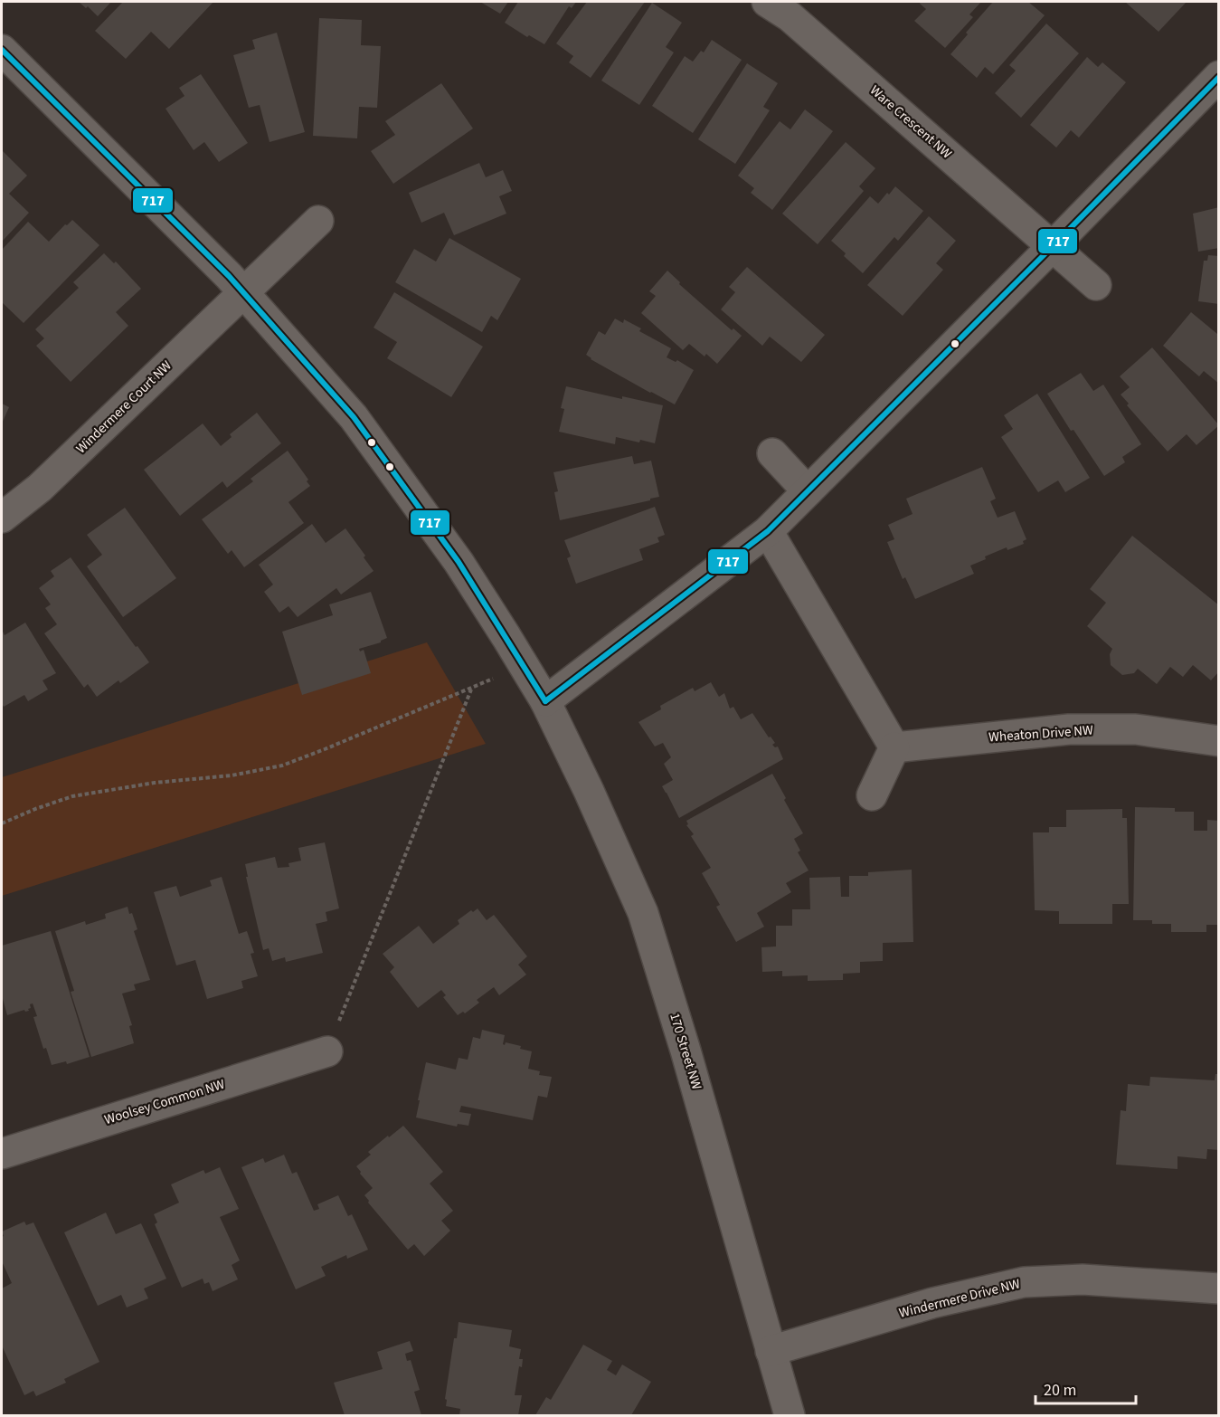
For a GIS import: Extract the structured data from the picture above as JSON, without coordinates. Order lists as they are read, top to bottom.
{
  "streets": {
    "street": [
      "Ware Crescent NW",
      "Windermere Court NW",
      "Wheaton Drive NW",
      "170 Street NW",
      "Woolsey Common NW",
      "Windermere Drive NW"
    ]
  },
  "crossings": [
    ["Windermere Court NW", "170 Street NW"],
    ["170 Street NW", "Windermere Drive NW"]
  ],
  "lines": ["transit line 717"],
  "scale_bar": "20 m"
}
